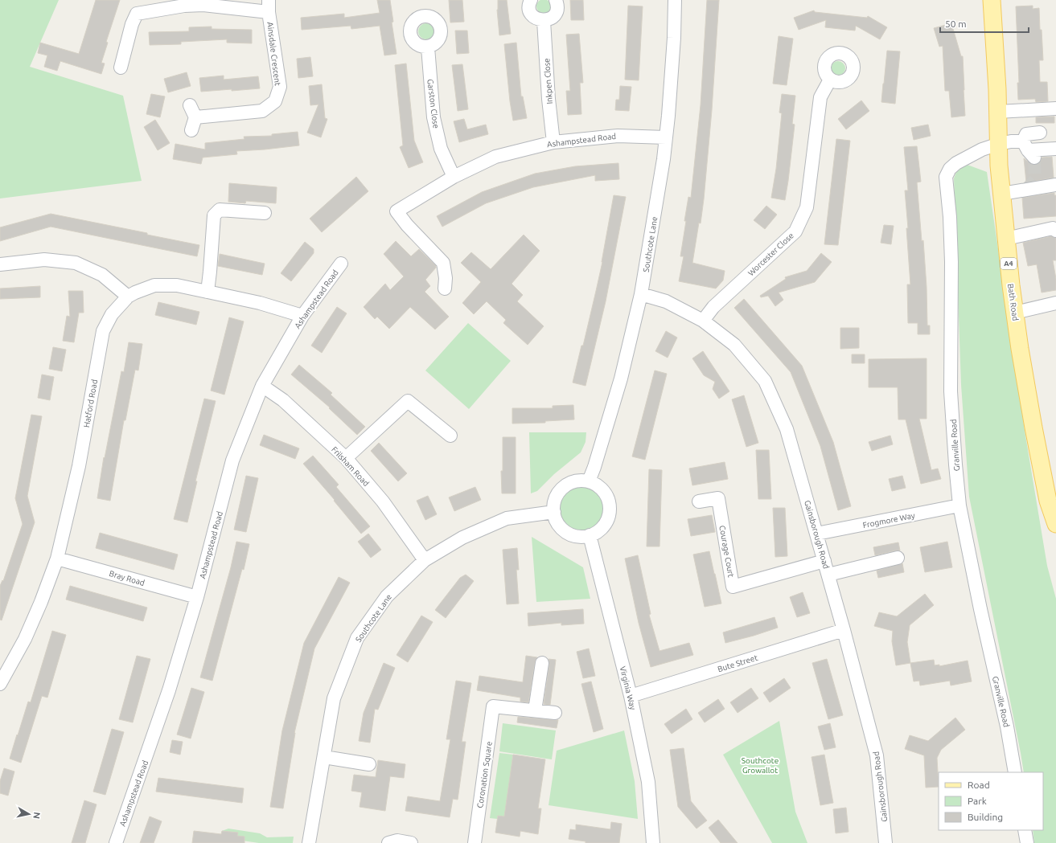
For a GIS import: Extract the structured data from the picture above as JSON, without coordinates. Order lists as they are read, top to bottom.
{
  "streets": {
    "main road": ["A4", "Bath Road"],
    "street": [
      "Ainsdale Crescent",
      "Inkpen Close",
      "Garston Close",
      "Ashampstead Road",
      "Southcote Lane",
      "Worcester Close",
      "Hatford Road",
      "Granville Road",
      "Frilsham Road",
      "Frogmore Way",
      "Gainsborough Road",
      "Courage Court",
      "Bray Road",
      "Bute Street",
      "Virginia Way",
      "Coronation Square"
    ]
  },
  "crossings": [
    ["Inkpen Close", "Ashampstead Road"],
    ["Garston Close", "Ashampstead Road"],
    ["Ashampstead Road", "Southcote Lane"],
    ["Ashampstead Road", "Hatford Road"],
    ["Ashampstead Road", "Frilsham Road"],
    ["Ashampstead Road", "Bray Road"],
    ["Southcote Lane", "Frilsham Road"],
    ["Southcote Lane", "Gainsborough Road"],
    ["Southcote Lane", "Virginia Way"],
    ["Worcester Close", "Gainsborough Road"],
    ["Bath Road", "Granville Road"],
    ["Hatford Road", "Bray Road"],
    ["Granville Road", "Frogmore Way"],
    ["Frogmore Way", "Gainsborough Road"],
    ["Gainsborough Road", "Courage Court"],
    ["Gainsborough Road", "Bute Street"],
    ["Bute Street", "Virginia Way"]
  ],
  "parks": ["Southcote Growallot"],
  "legend": ["Road", "Park", "Building"],
  "scale_bar": "50 m",
  "north": "right"
}
